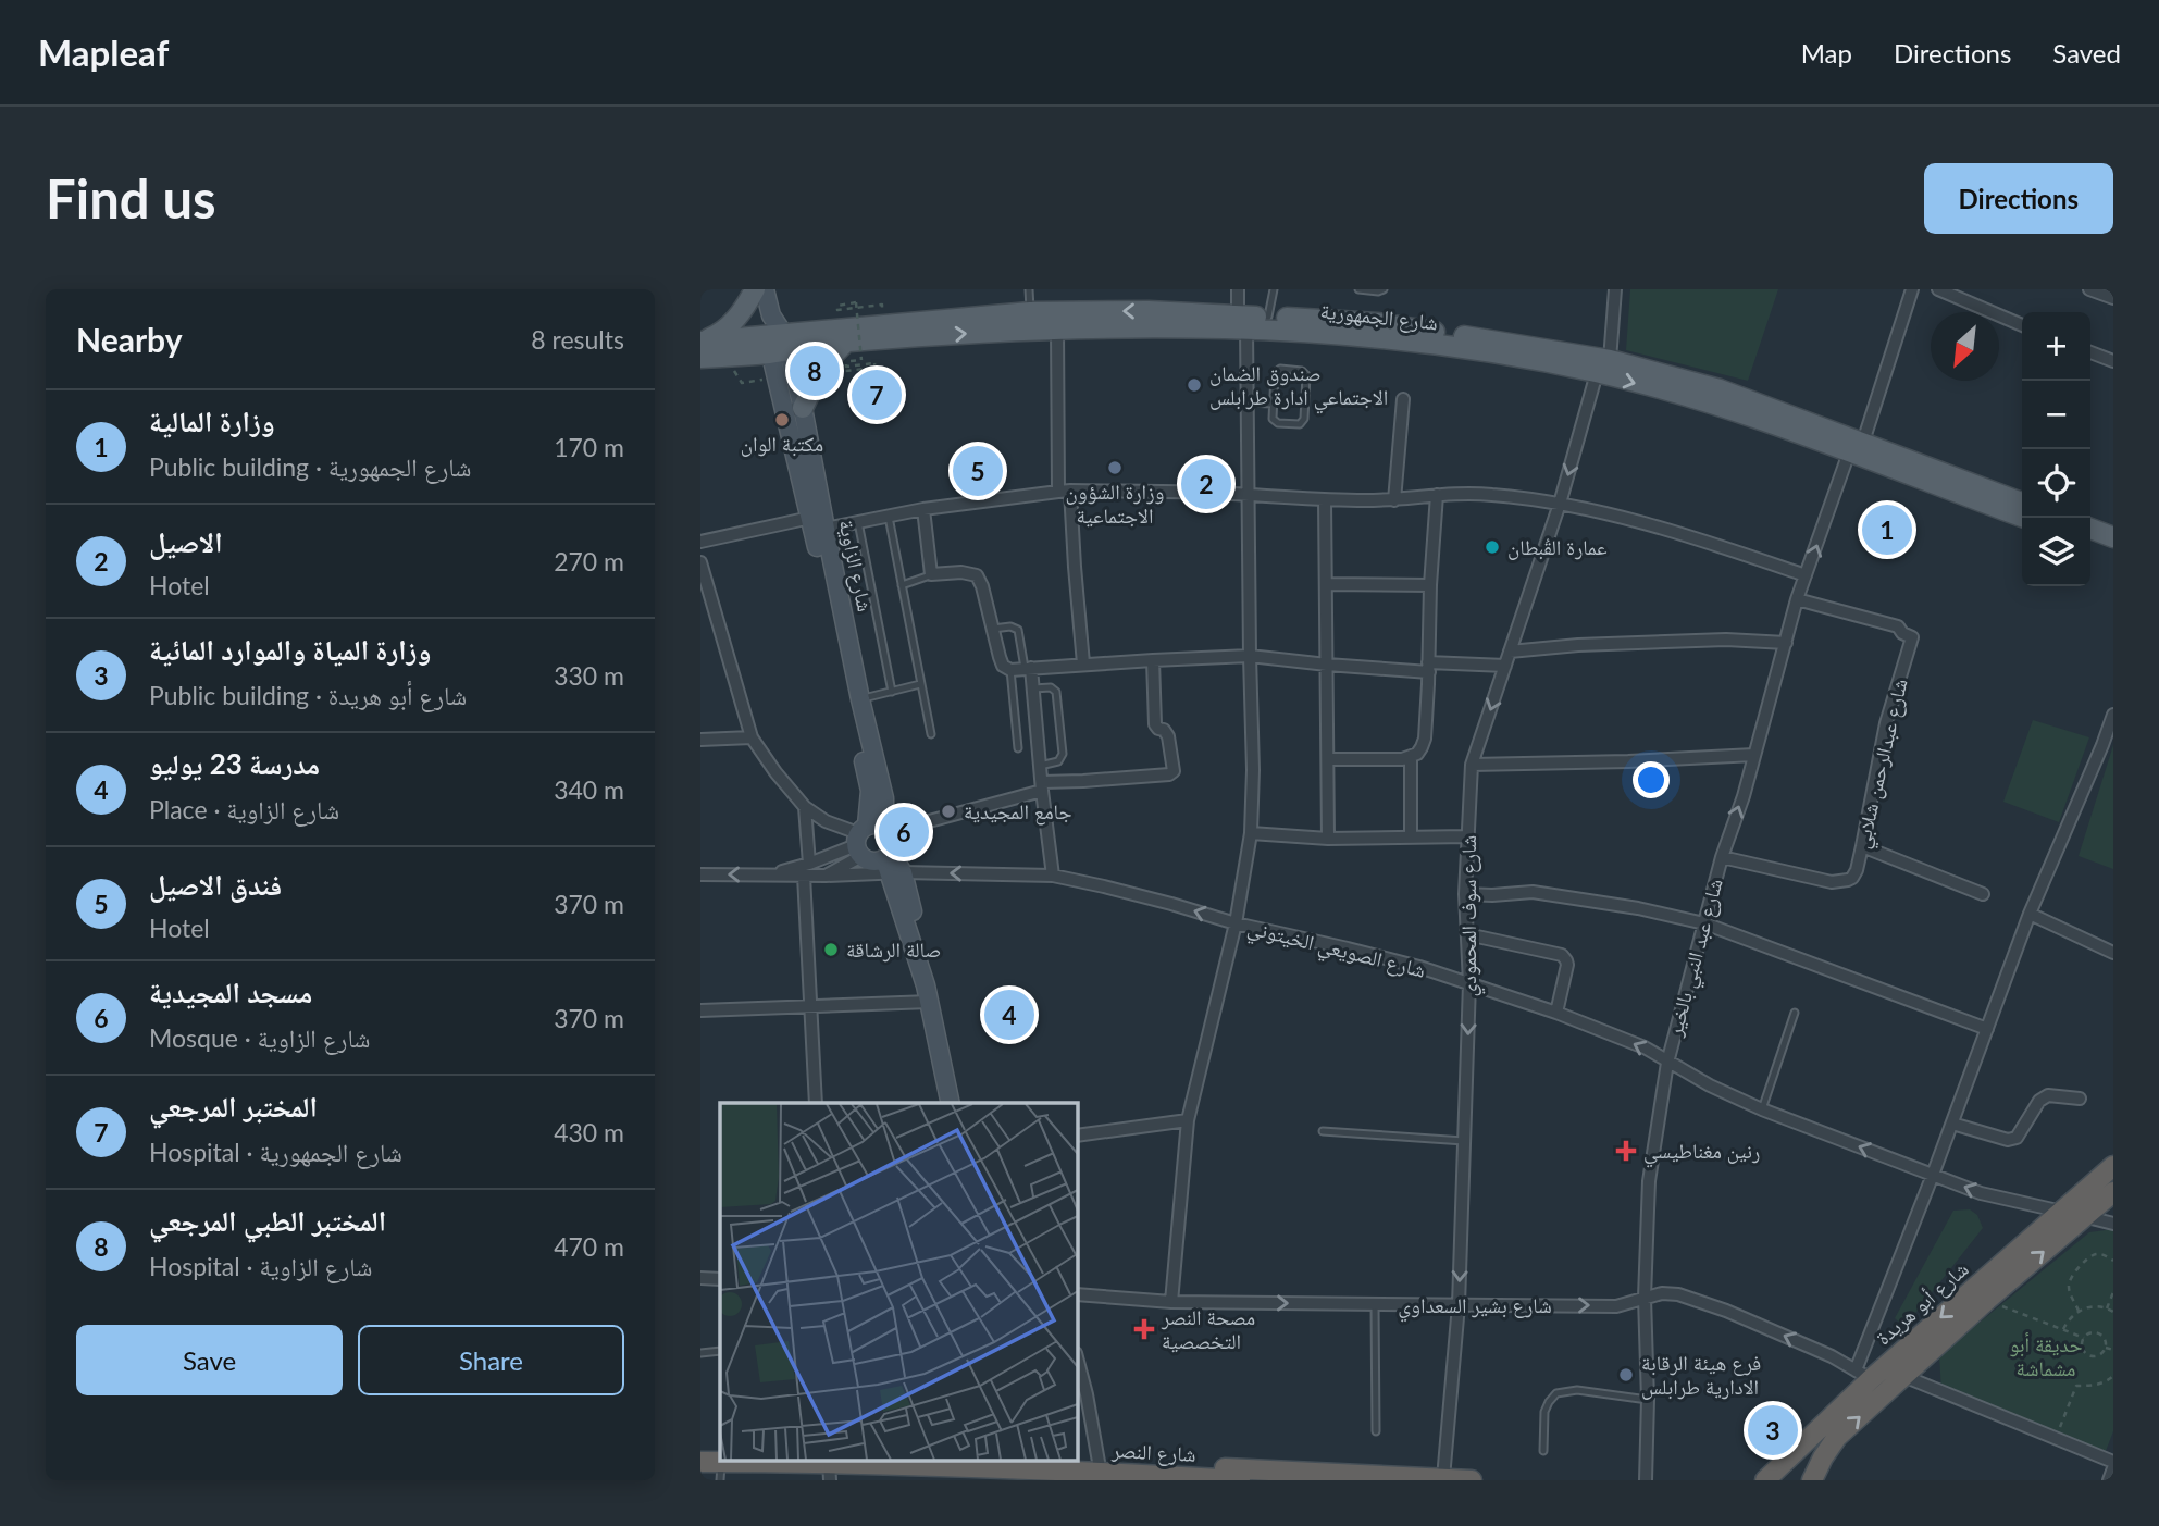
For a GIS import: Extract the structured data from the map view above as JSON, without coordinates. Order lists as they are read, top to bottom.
{
  "streets": {
    "highway": ["شارع أبو هريدة", "شارع النصر"],
    "main road": ["شارع الجمهورية", "شارع الزاوية"],
    "street": [
      "شارع عبدالرحمن شلابي",
      "شارع سوف المحمودي",
      "شارع الصويعي الخيتوني",
      "شارع عبد النبي بالخير",
      "شارع بشير السعداوي"
    ]
  },
  "crossings": [
    ["شارع الجمهورية", "شارع الزاوية"],
    ["شارع الجمهورية", "شارع سوف المحمودي"],
    ["شارع الجمهورية", "شارع عبد النبي بالخير"],
    ["شارع عبدالرحمن شلابي", "شارع عبد النبي بالخير"],
    ["شارع سوف المحمودي", "شارع الصويعي الخيتوني"],
    ["شارع سوف المحمودي", "شارع بشير السعداوي"],
    ["شارع سوف المحمودي", "شارع النصر"],
    ["شارع الصويعي الخيتوني", "شارع عبد النبي بالخير"],
    ["شارع الصويعي الخيتوني", "شارع أبو هريدة"],
    ["شارع عبد النبي بالخير", "شارع بشير السعداوي"],
    ["شارع أبو هريدة", "شارع بشير السعداوي"]
  ],
  "one_way": ["شارع سوف المحمودي", "شارع الصويعي الخيتوني"],
  "parks": ["حديقة أبو مشماشة"],
  "places": {
    "other": [
      "صندوق الضمان الاجتماعي ادارة طرابلس",
      "مكتبة الوان",
      "وزارة الشؤون الاجتماعية",
      "عمارة القُبطان",
      "جامع المجيدية",
      "صالة الرشاقة",
      "فرع هيئة الرقابة الادارية طرابلس"
    ],
    "health": ["رنين مغناطيسي", "مصحة النصر التخصصية"]
  },
  "north": "bottom left",
  "page": {
    "header": "Mapleaf",
    "nav": ["Map", "Directions", "Saved"],
    "buttons": [
      "Directions",
      ["Save", "Share"]
    ],
    "title": "Find us",
    "heading": ["Nearby", "8 results"],
    "map_buttons": ["+", "−"],
    "pins": [
      "8",
      "7",
      "5",
      "2",
      "1",
      "6",
      "4",
      "3"
    ],
    "list": [
      {
        "mark": "1",
        "name": "وزارة المالية",
        "note": "Public building · شارع الجمهورية",
        "value": "170 m"
      },
      {
        "mark": "2",
        "name": "الاصيل",
        "note": "Hotel",
        "value": "270 m"
      },
      {
        "mark": "3",
        "name": "وزارة المياة والموارد المائية",
        "note": "Public building · شارع أبو هريدة",
        "value": "330 m"
      },
      {
        "mark": "4",
        "name": "مدرسة 23 يوليو",
        "note": "Place · شارع الزاوية",
        "value": "340 m"
      },
      {
        "mark": "5",
        "name": "فندق الاصيل",
        "note": "Hotel",
        "value": "370 m"
      },
      {
        "mark": "6",
        "name": "مسجد المجيدية",
        "note": "Mosque · شارع الزاوية",
        "value": "370 m"
      },
      {
        "mark": "7",
        "name": "المختبر المرجعي",
        "note": "Hospital · شارع الجمهورية",
        "value": "430 m"
      },
      {
        "mark": "8",
        "name": "المختبر الطبي المرجعي",
        "note": "Hospital · شارع الزاوية",
        "value": "470 m"
      }
    ]
  }
}
